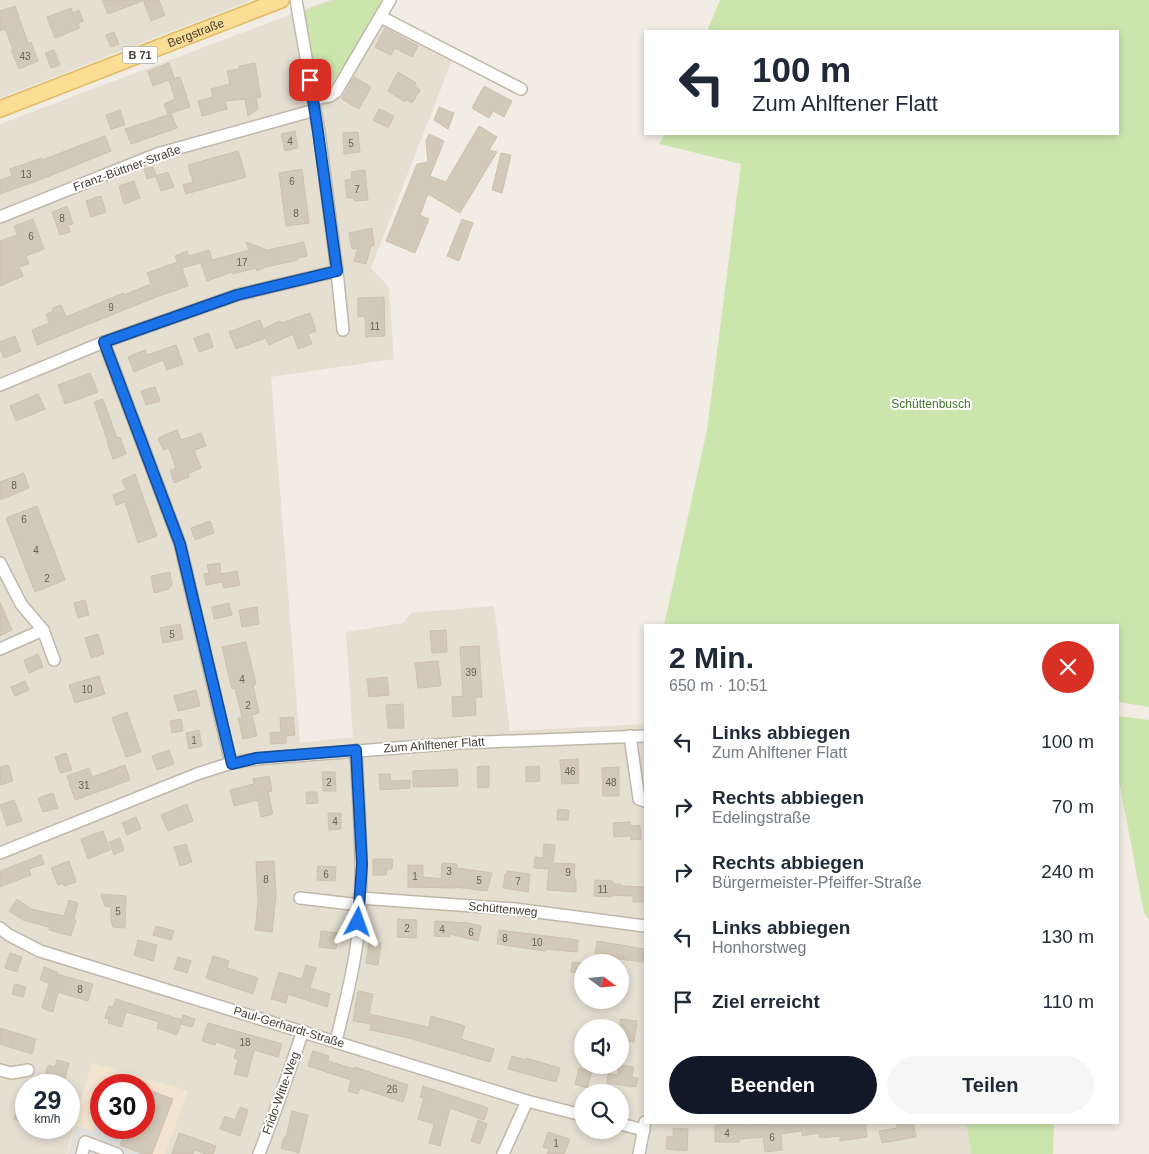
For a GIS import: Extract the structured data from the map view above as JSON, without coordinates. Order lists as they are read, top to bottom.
{
  "streets": {
    "main road": ["Bergstraße", "B 71"],
    "street": [
      "Franz-Büttner-Straße",
      "Zum Ahlftener Flatt",
      "Schüttenweg",
      "Paul-Gerhardt-Straße",
      "Frido-Witte-Weg"
    ]
  },
  "crossings": [
    ["Paul-Gerhardt-Straße", "Frido-Witte-Weg"]
  ],
  "parks": ["Schüttenbusch"],
  "house_numbers": [
    "43",
    "4",
    "5",
    "13",
    "6",
    "7",
    "8",
    "8",
    "6",
    "17",
    "9",
    "11",
    "8",
    "6",
    "4",
    "2",
    "5",
    "39",
    "4",
    "10",
    "2",
    "1",
    "46",
    "2",
    "48",
    "31",
    "4",
    "3",
    "9",
    "6",
    "1",
    "8",
    "5",
    "7",
    "11",
    "5",
    "2",
    "4",
    "6",
    "8",
    "10",
    "8",
    "18",
    "26",
    "4",
    "6",
    "1"
  ],
  "north": "right",
  "page": {
    "turn": ["100 m", "Zum Ahlftener Flatt"],
    "heading": ["2 Min.", "650 m · 10:51"],
    "list": [
      {
        "name": "Links abbiegen",
        "note": "Zum Ahlftener Flatt",
        "value": "100 m"
      },
      {
        "name": "Rechts abbiegen",
        "note": "Edelingstraße",
        "value": "70 m"
      },
      {
        "name": "Rechts abbiegen",
        "note": "Bürgermeister-Pfeiffer-Straße",
        "value": "240 m"
      },
      {
        "name": "Links abbiegen",
        "note": "Honhorstweg",
        "value": "130 m"
      },
      {
        "name": "Ziel erreicht",
        "value": "110 m"
      }
    ],
    "buttons": ["Beenden", "Teilen"],
    "speed": "29 km/h",
    "limit": "30"
  }
}
